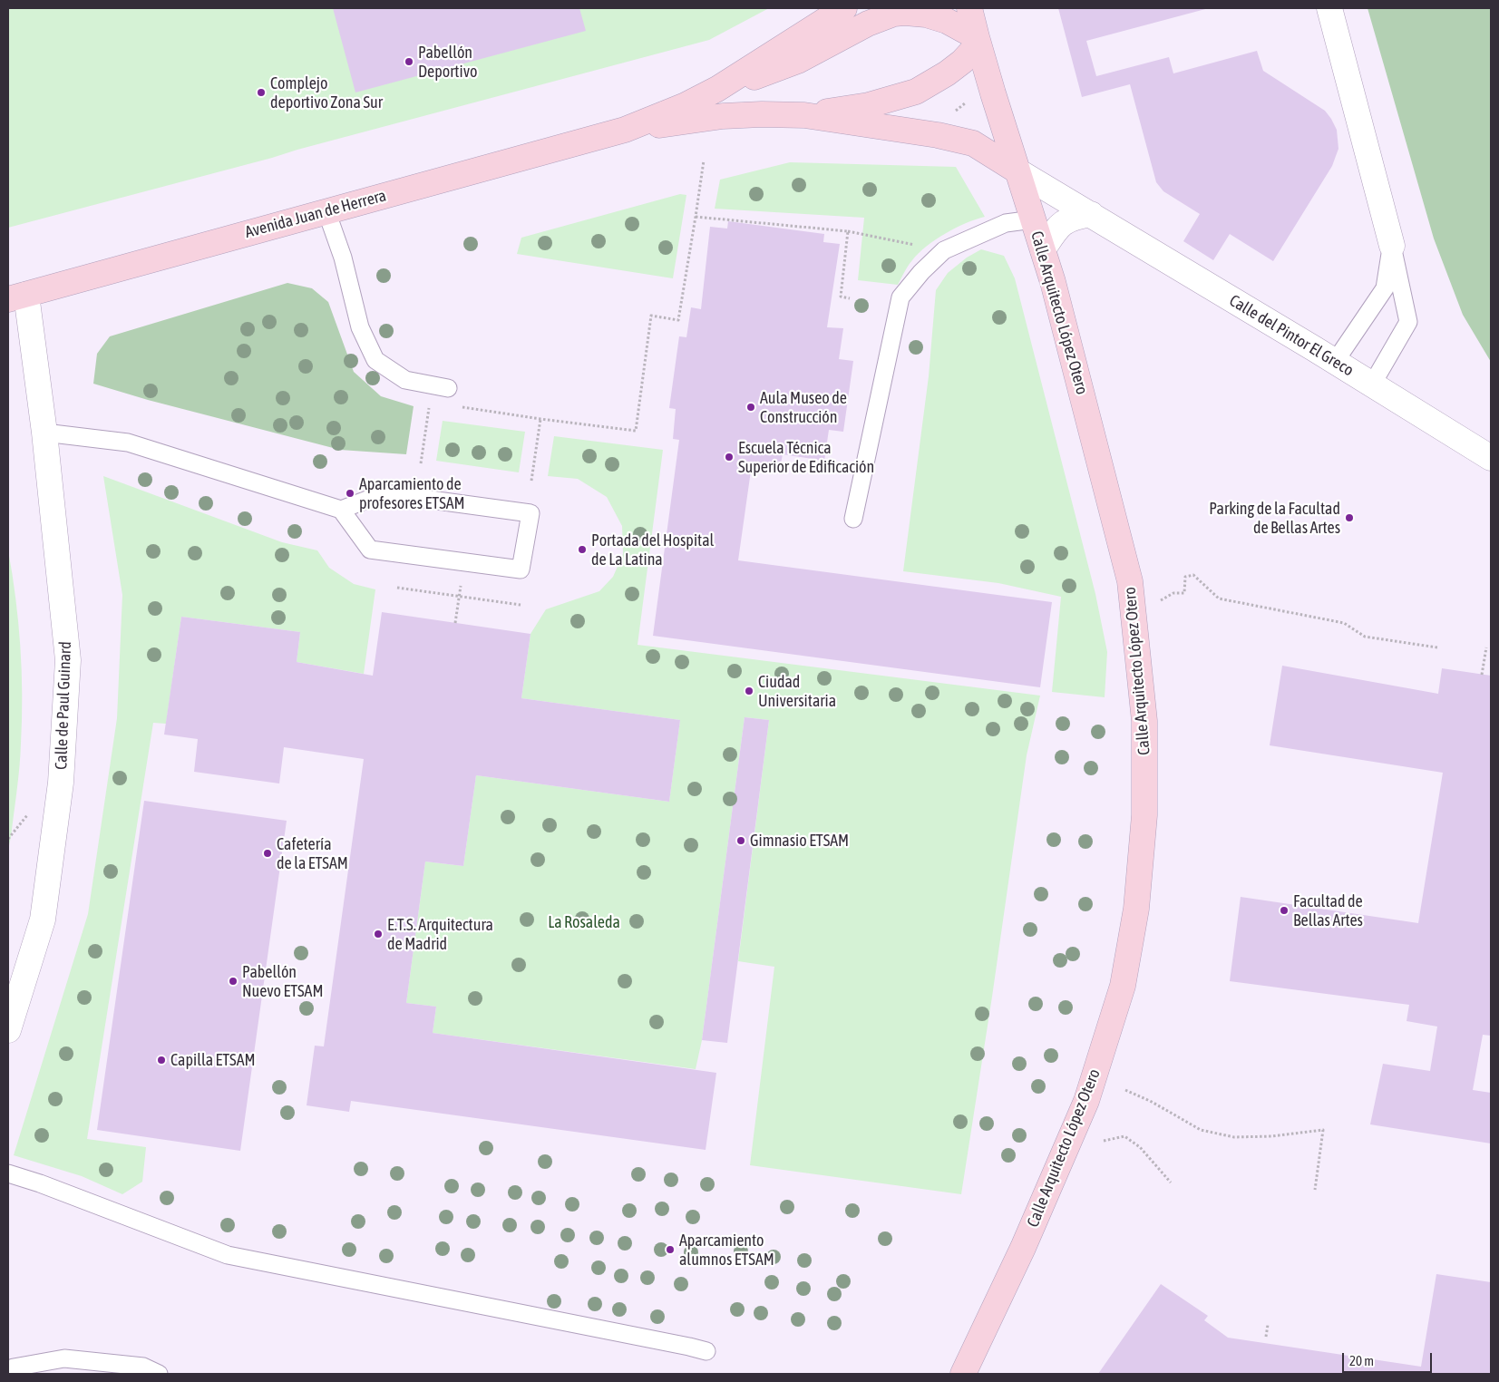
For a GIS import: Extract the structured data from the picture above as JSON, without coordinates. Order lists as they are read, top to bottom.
{
  "streets": {
    "street": [
      "Avenida Juan de Herrera",
      "Calle Arquitecto López Otero",
      "Calle del Pintor El Greco",
      "Calle de Paul Guinard"
    ]
  },
  "crossings": [
    ["Avenida Juan de Herrera", "Calle de Paul Guinard"],
    ["Calle Arquitecto López Otero", "Calle del Pintor El Greco"]
  ],
  "parks": ["La Rosaleda"],
  "places": [
    "Pabellón Deportivo",
    "Complejo deportivo Zona Sur",
    "Aula Museo de Construcción",
    "Escuela Técnica Superior de Edificación",
    "Aparcamiento de profesores ETSAM",
    "Parking de la Facultad de Bellas Artes",
    "Portada del Hospital de La Latina",
    "Ciudad Universitaria",
    "Gimnasio ETSAM",
    "Cafetería de la ETSAM",
    "Facultad de Bellas Artes",
    "E.T.S. Arquitectura de Madrid",
    "Pabellón Nuevo ETSAM",
    "Capilla ETSAM",
    "Aparcamiento alumnos ETSAM"
  ],
  "scale_bar": "20 m"
}
